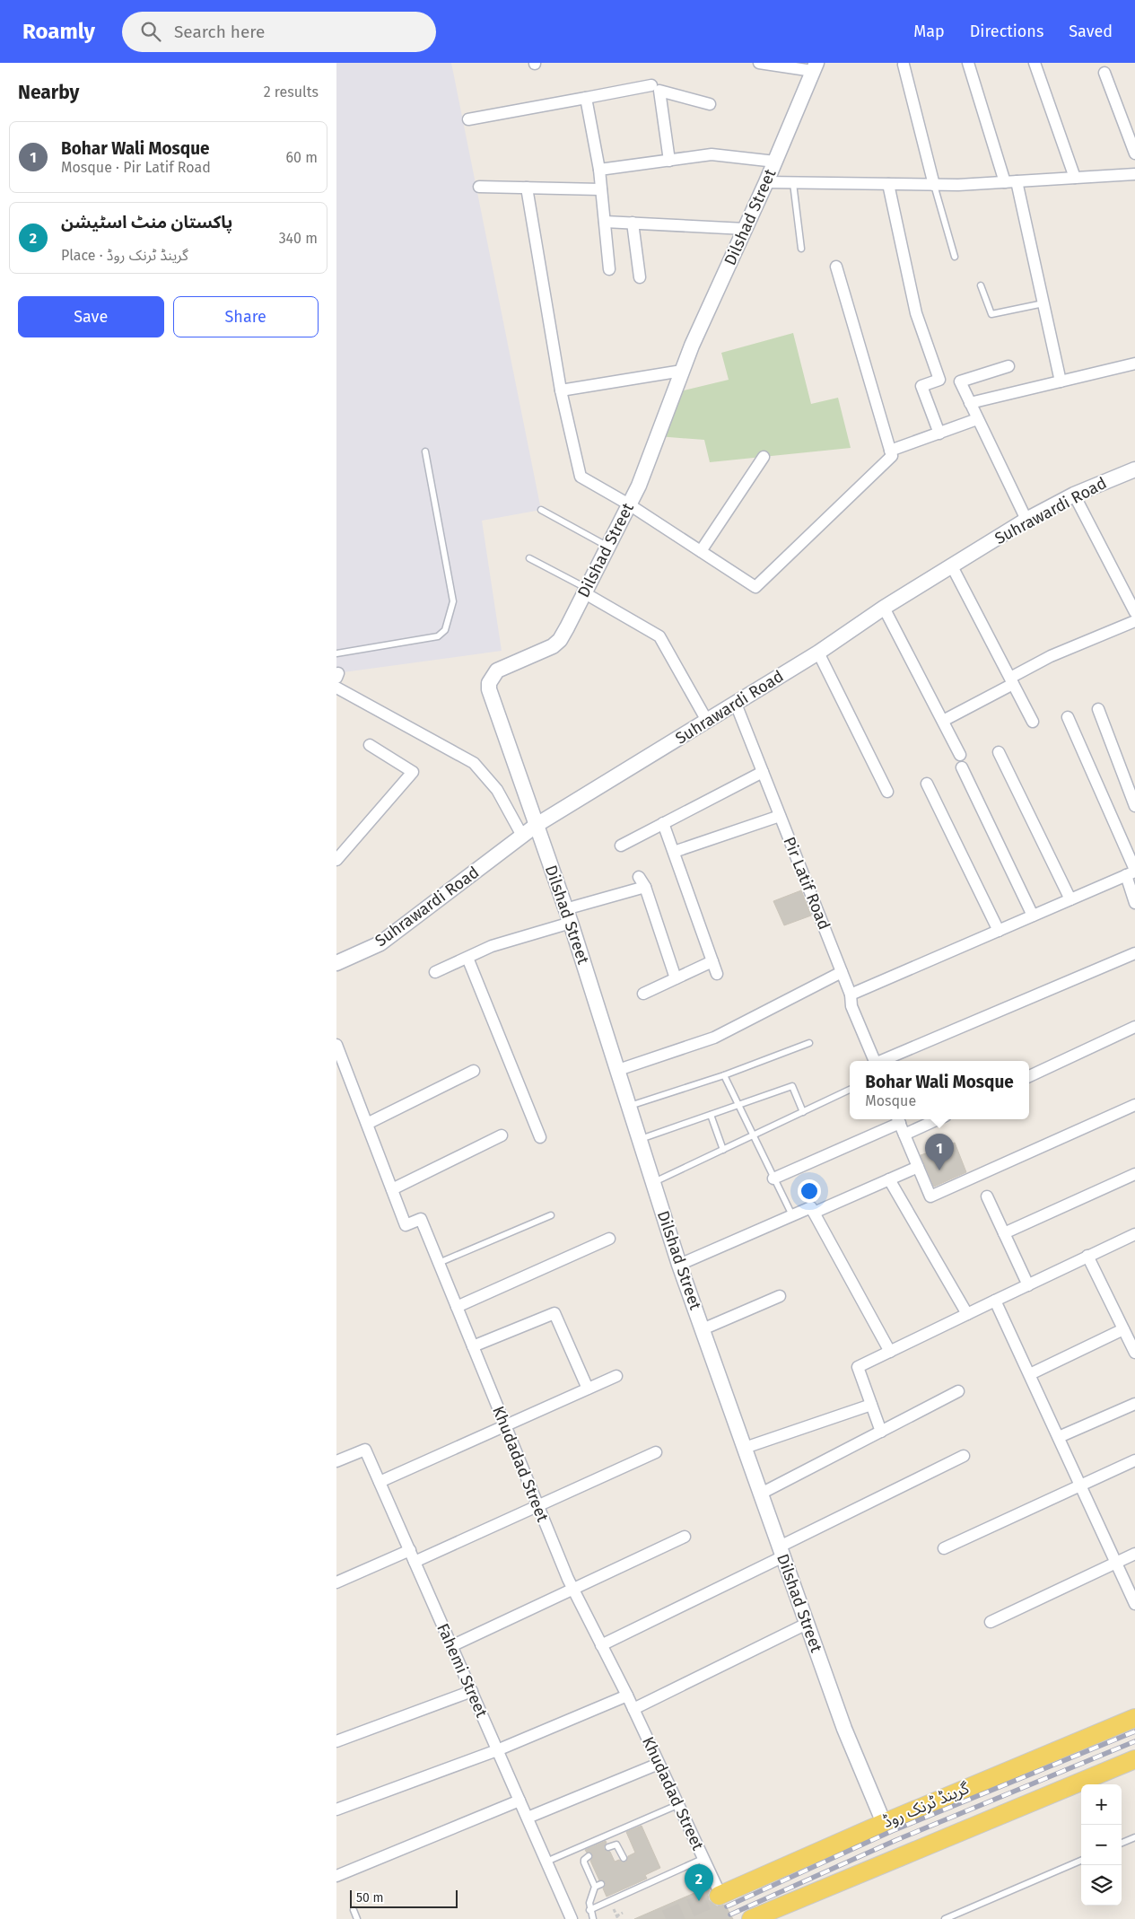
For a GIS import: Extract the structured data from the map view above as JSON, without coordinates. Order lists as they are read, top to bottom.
{
  "streets": {
    "main road": ["گرینڈ ٹرنک روڈ"],
    "street": [
      "Dilshad Street",
      "Suhrawardi Road",
      "Pir Latif Road",
      "Khudadad Street",
      "Fahemi Street"
    ]
  },
  "crossings": [
    ["Dilshad Street", "Suhrawardi Road"],
    ["Dilshad Street", "گرینڈ ٹرنک روڈ"],
    ["Suhrawardi Road", "Pir Latif Road"],
    ["Khudadad Street", "گرینڈ ٹرنک روڈ"]
  ],
  "scale_bar": "50 m",
  "page": {
    "header": "Roamly",
    "search": "Search here",
    "nav": ["Map", "Directions", "Saved"],
    "heading": ["Nearby", "2 results"],
    "list": [
      {
        "mark": "1",
        "name": "Bohar Wali Mosque",
        "note": "Mosque · Pir Latif Road",
        "value": "60 m"
      },
      {
        "mark": "2",
        "name": "پاکستان منٹ اسٹیشن",
        "note": "Place · گرینڈ ٹرنک روڈ",
        "value": "340 m"
      }
    ],
    "buttons": ["Save", "Share"],
    "popup": ["Bohar Wali Mosque", "Mosque"],
    "pins": ["1", "2"],
    "map_buttons": ["+", "−"],
    "scale": "50 m"
  }
}
